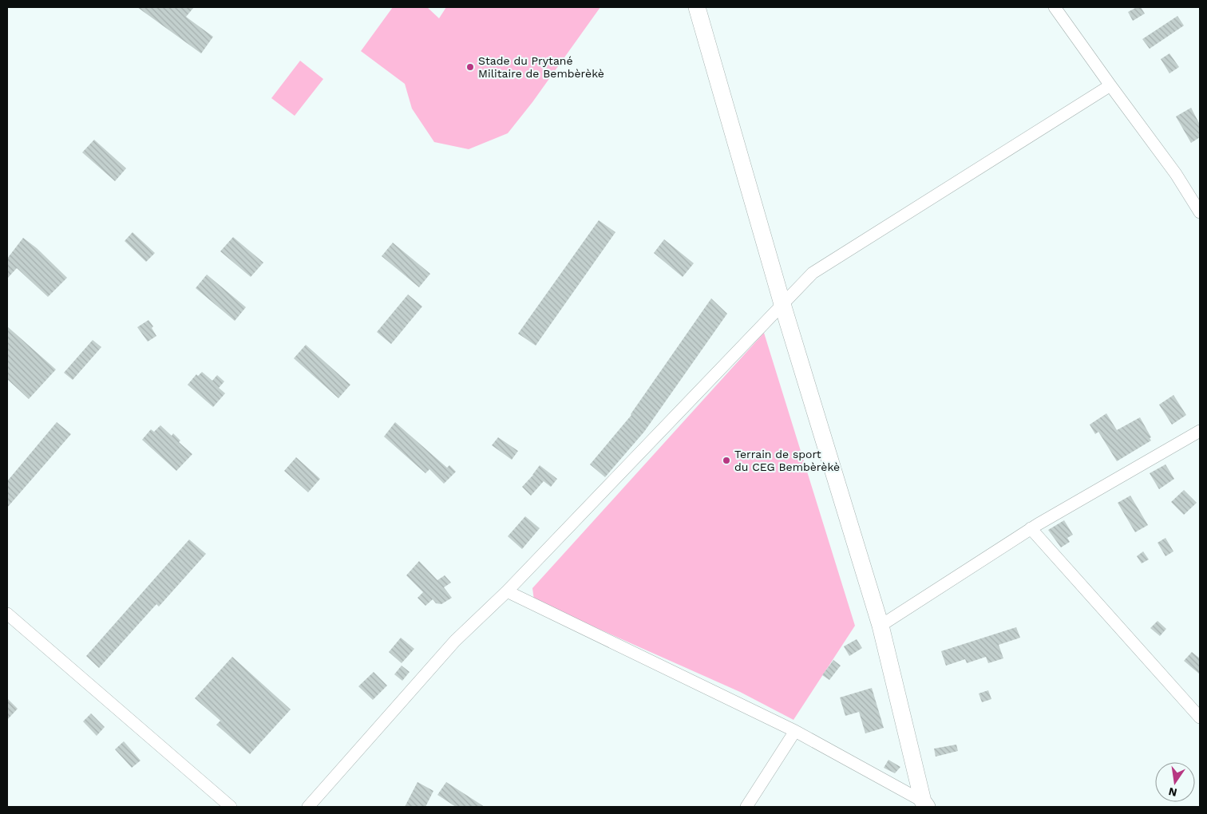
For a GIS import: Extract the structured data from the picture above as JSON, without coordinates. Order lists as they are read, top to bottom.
{
  "places": ["Stade du Prytané Militaire de Bembèrèkè", "Terrain de sport du CEG Bembèrèkè"],
  "north": "bottom"
}
